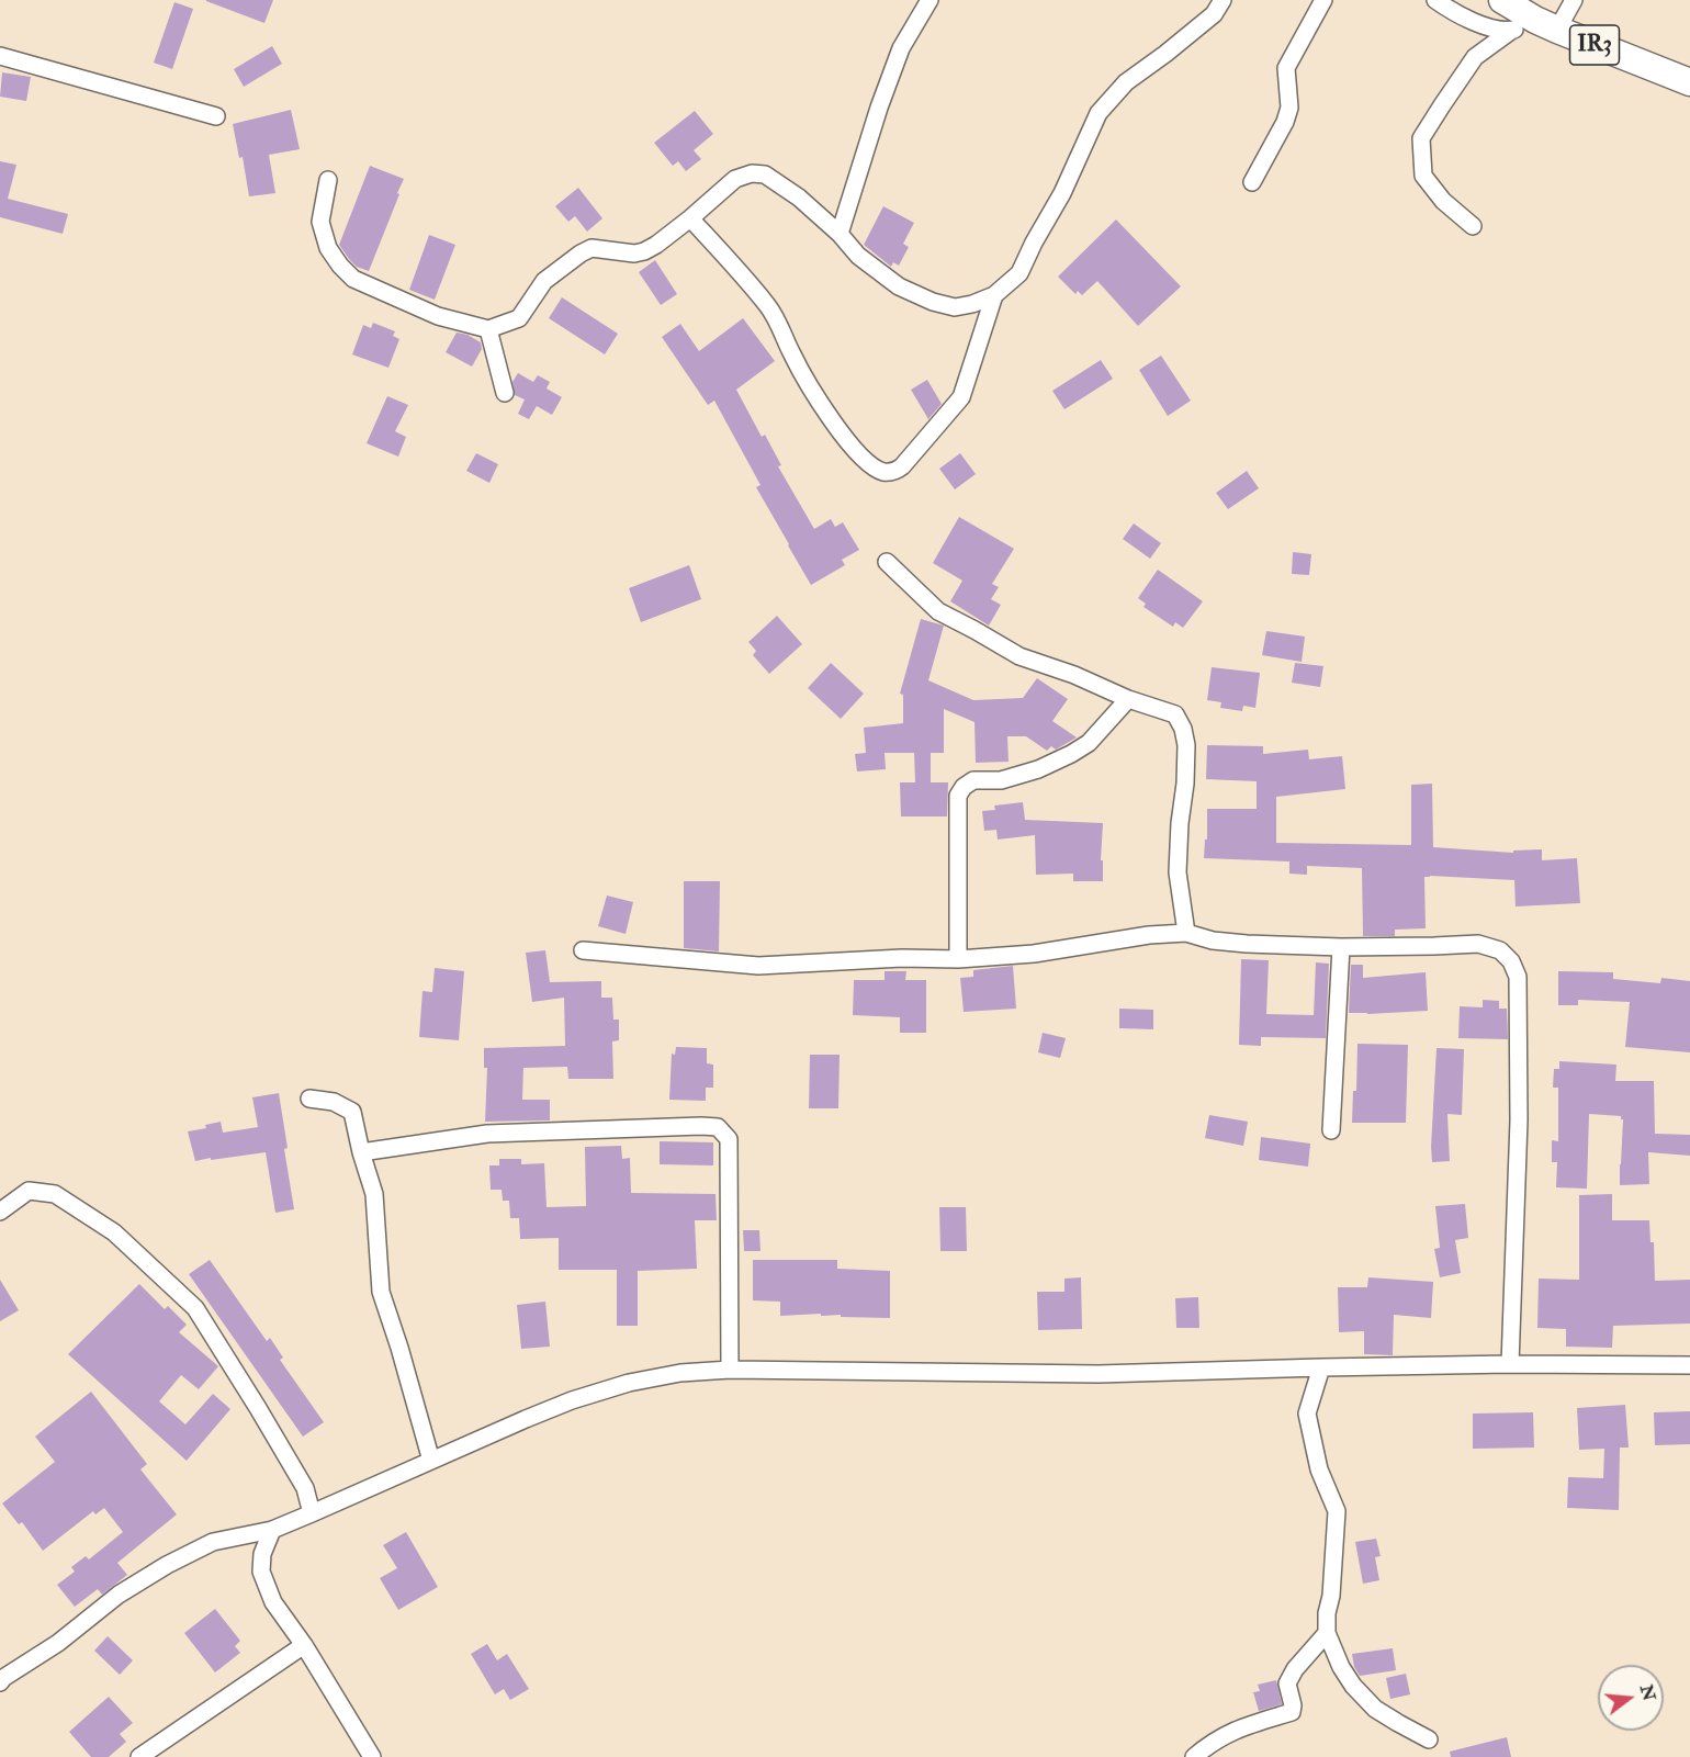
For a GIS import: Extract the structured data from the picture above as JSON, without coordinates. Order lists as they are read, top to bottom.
{
  "streets": {
    "main road": ["IR3"]
  },
  "north": "right"
}
